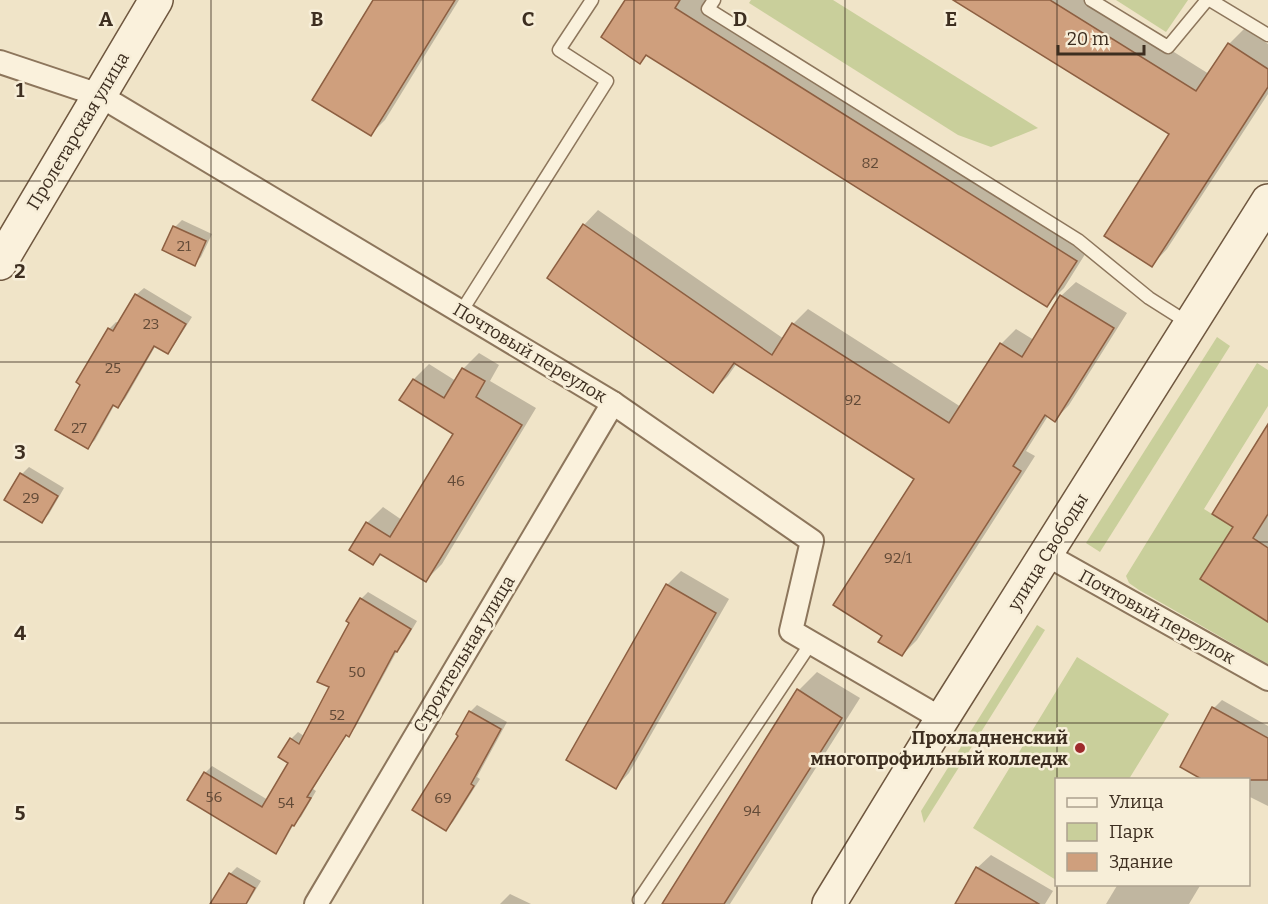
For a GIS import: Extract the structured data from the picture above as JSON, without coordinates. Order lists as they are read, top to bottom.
{
  "streets": {
    "main road": ["Пролетарская улица", "улица Свободы"],
    "street": ["Почтовый переулок", "Строительная улица"]
  },
  "crossings": [
    ["Пролетарская улица", "Почтовый переулок"],
    ["Почтовый переулок", "улица Свободы"],
    ["Почтовый переулок", "Строительная улица"]
  ],
  "places": ["Прохладненский многопрофильный колледж"],
  "house_numbers": [
    "82",
    "21",
    "23",
    "25",
    "92",
    "27",
    "46",
    "29",
    "92/1",
    "50",
    "52",
    "56",
    "69",
    "54",
    "94"
  ],
  "legend": ["Улица", "Парк", "Здание"],
  "scale_bar": "20 m",
  "grid": {
    "columns": [
      "A",
      "B",
      "C",
      "D",
      "E"
    ],
    "rows": [
      "1",
      "2",
      "3",
      "4",
      "5"
    ]
  }
}
